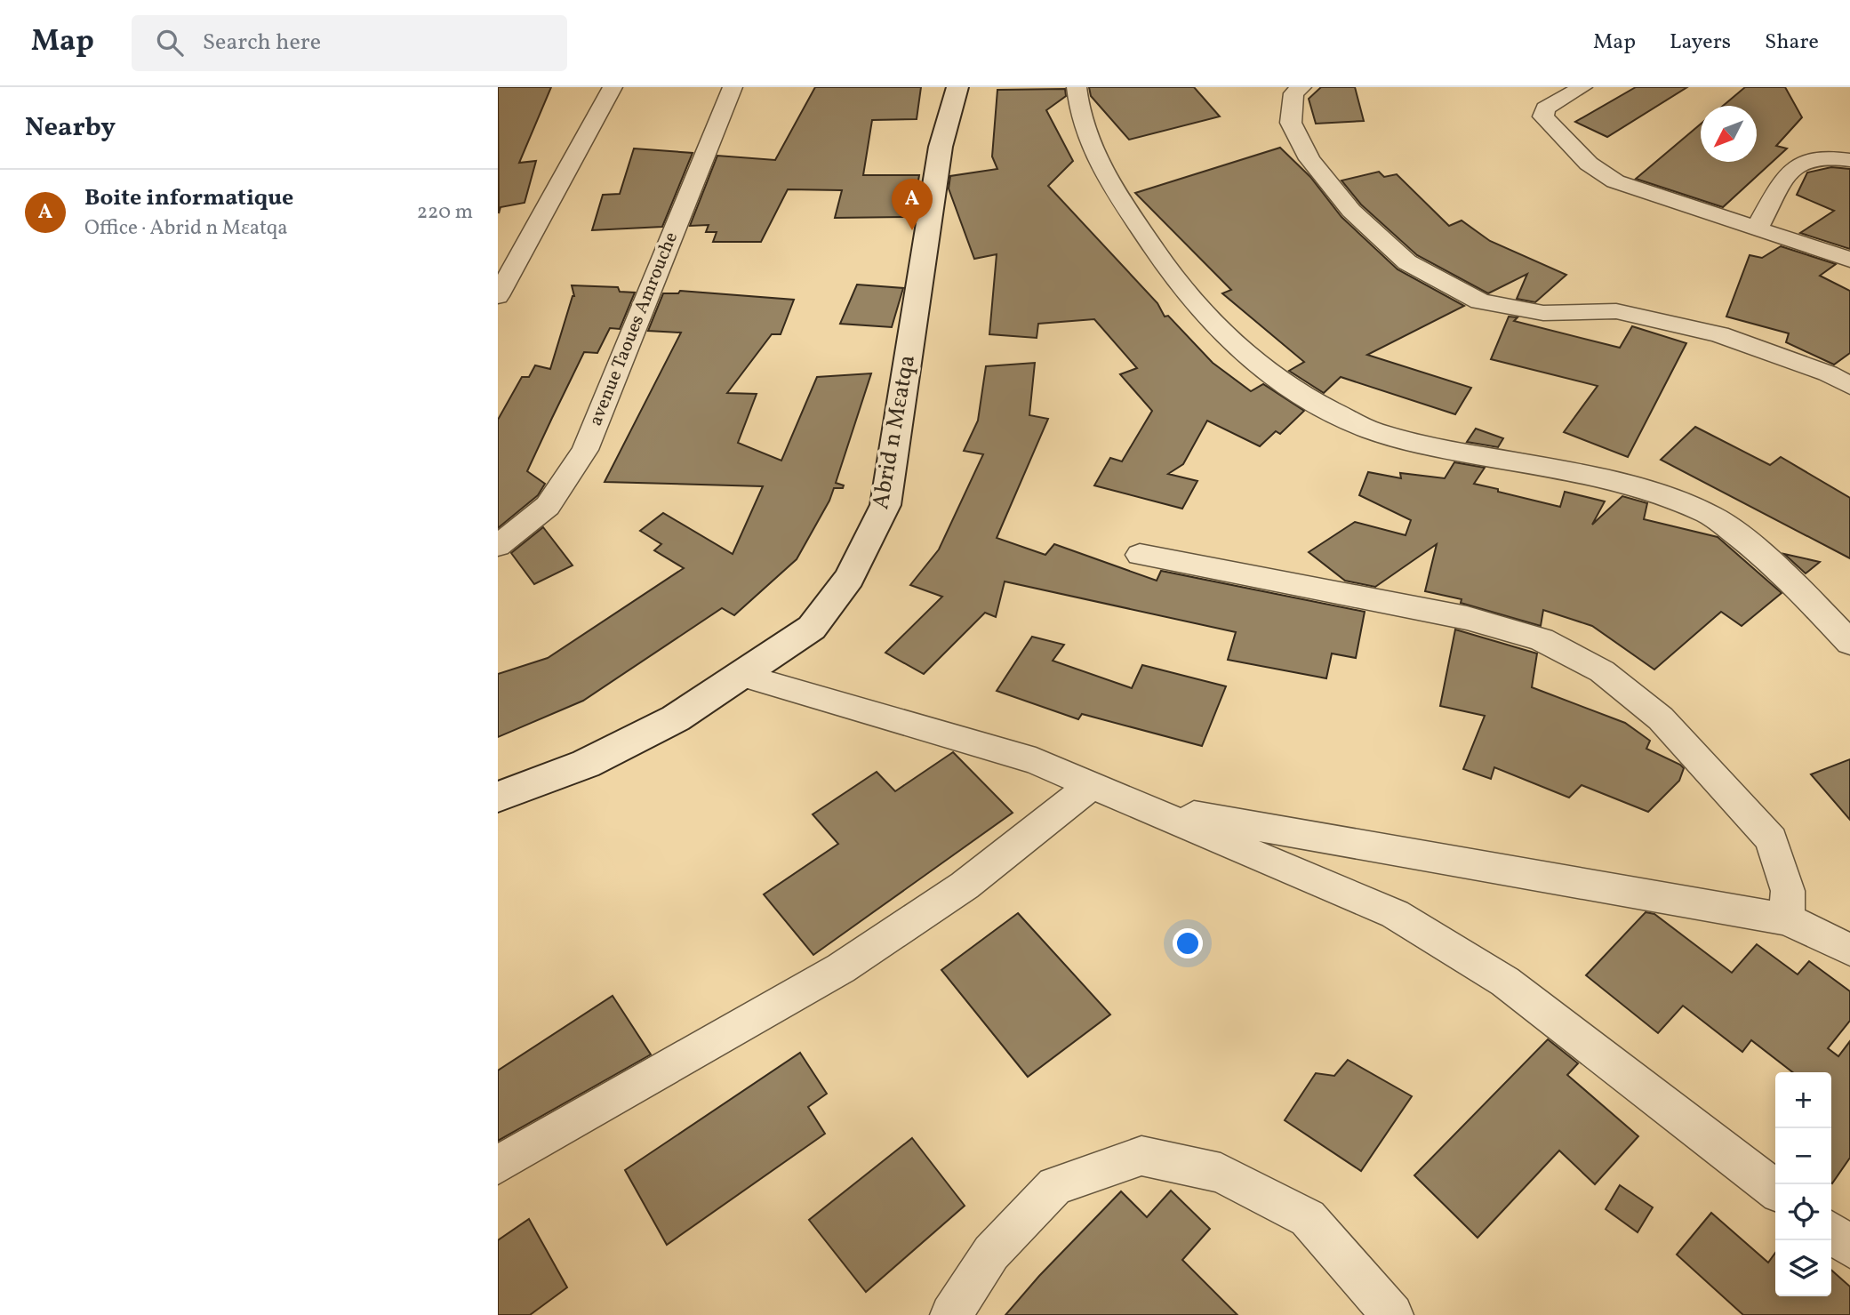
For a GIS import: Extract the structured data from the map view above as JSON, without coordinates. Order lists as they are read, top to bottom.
{
  "streets": {
    "main road": ["Abrid n Mɛatqa"],
    "street": ["avenue Taoues Amrouche"]
  },
  "north": "bottom left",
  "page": {
    "header": "Map",
    "search": "Search here",
    "nav": ["Map", "Layers", "Share"],
    "heading": "Nearby",
    "list": [
      {
        "mark": "A",
        "name": "Boite informatique",
        "note": "Office · Abrid n Mɛatqa",
        "value": "220 m"
      }
    ],
    "pins": "A",
    "map_buttons": ["+", "−"]
  }
}
